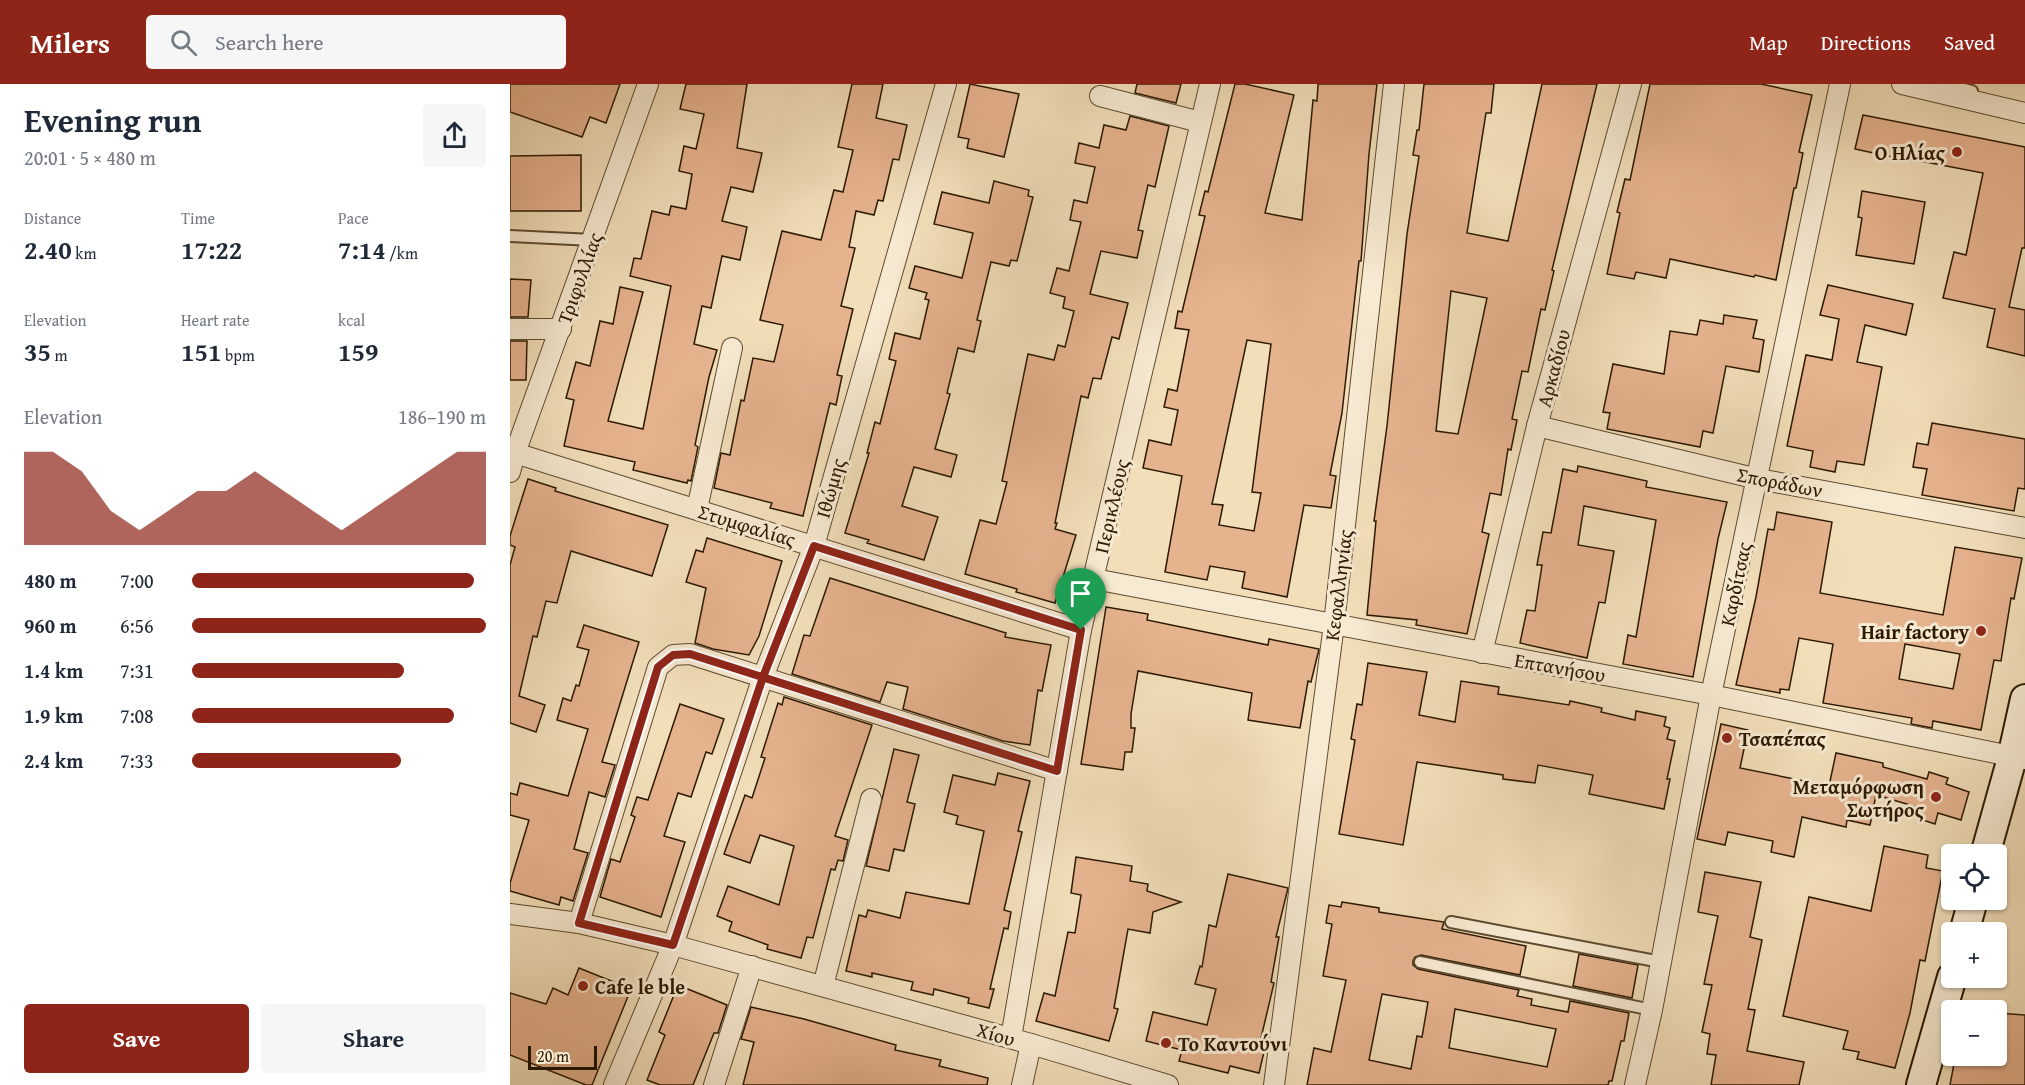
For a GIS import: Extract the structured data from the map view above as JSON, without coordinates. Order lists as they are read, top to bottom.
{
  "streets": {
    "street": [
      "Τριφυλλίας",
      "Αρκαδίου",
      "Σποράδων",
      "Ιθώμης",
      "Περικλέους",
      "Στυμφαλίας",
      "Καρδίτσας",
      "Κεφαλληνίας",
      "Επτανήσου",
      "Χίου"
    ]
  },
  "crossings": [
    ["Τριφυλλίας", "Στυμφαλίας"],
    ["Αρκαδίου", "Σποράδων"],
    ["Αρκαδίου", "Επτανήσου"],
    ["Σποράδων", "Καρδίτσας"],
    ["Ιθώμης", "Στυμφαλίας"],
    ["Ιθώμης", "Χίου"],
    ["Περικλέους", "Στυμφαλίας"],
    ["Περικλέους", "Επτανήσου"],
    ["Περικλέους", "Χίου"],
    ["Καρδίτσας", "Επτανήσου"],
    ["Κεφαλληνίας", "Επτανήσου"]
  ],
  "places": [
    "Ο Ηλίας",
    "Hair factory",
    "Τσαπέπας",
    "Μεταμόρφωση Σωτήρος",
    "Cafe le ble",
    "Το Καντούνι"
  ],
  "scale_bar": "20 m",
  "page": {
    "header": "Milers",
    "search": "Search here",
    "nav": ["Map", "Directions", "Saved"],
    "heading": ["Evening run", "20:01 · 5 × 480 m"],
    "stats": [
      ["Distance", "2.40 km"],
      ["Time", "17:22"],
      ["Pace", "7:14 /km"],
      ["Elevation", "35 m"],
      ["Heart rate", "151 bpm"],
      ["kcal", "159"]
    ],
    "chart": ["Elevation", "186–190 m"],
    "list": [
      {
        "name": "480 m",
        "note": "7:00"
      },
      {
        "name": "960 m",
        "note": "6:56"
      },
      {
        "name": "1.4 km",
        "note": "7:31"
      },
      {
        "name": "1.9 km",
        "note": "7:08"
      },
      {
        "name": "2.4 km",
        "note": "7:33"
      }
    ],
    "map_buttons": ["+", "−"],
    "buttons": ["Save", "Share"],
    "scale": "20 m"
  }
}
